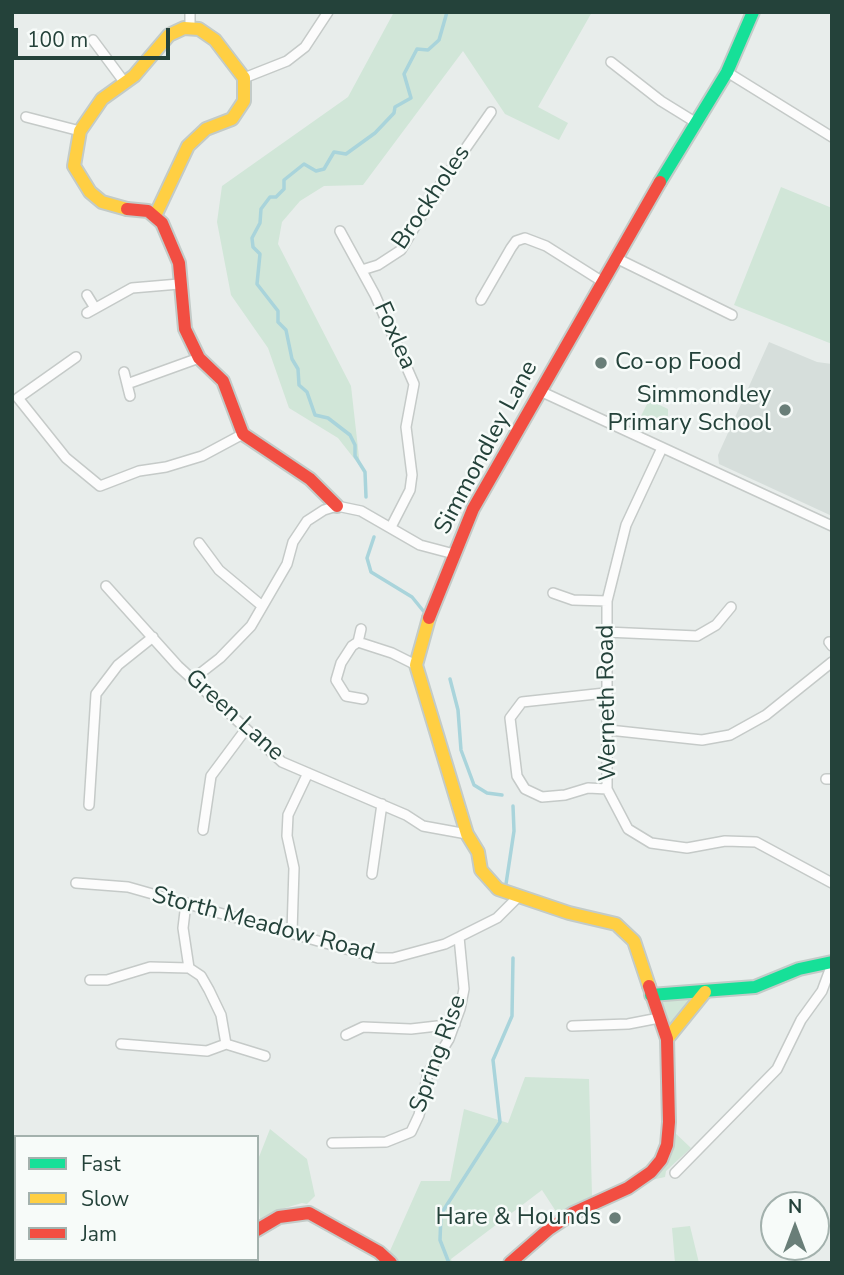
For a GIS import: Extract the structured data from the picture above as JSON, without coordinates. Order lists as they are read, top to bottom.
{
  "streets": {
    "street": [
      "Brockholes",
      "Foxlea",
      "Simmondley Lane",
      "Werneth Road",
      "Green Lane",
      "Storth Meadow Road",
      "Spring Rise"
    ]
  },
  "crossings": [
    ["Brockholes", "Foxlea"],
    ["Simmondley Lane", "Green Lane"],
    ["Simmondley Lane", "Storth Meadow Road"],
    ["Storth Meadow Road", "Spring Rise"]
  ],
  "places": ["Co-op Food", "Simmondley Primary School", "Hare & Hounds"],
  "legend": ["Fast", "Slow", "Jam"],
  "scale_bar": "100 m",
  "north": "top"
}
